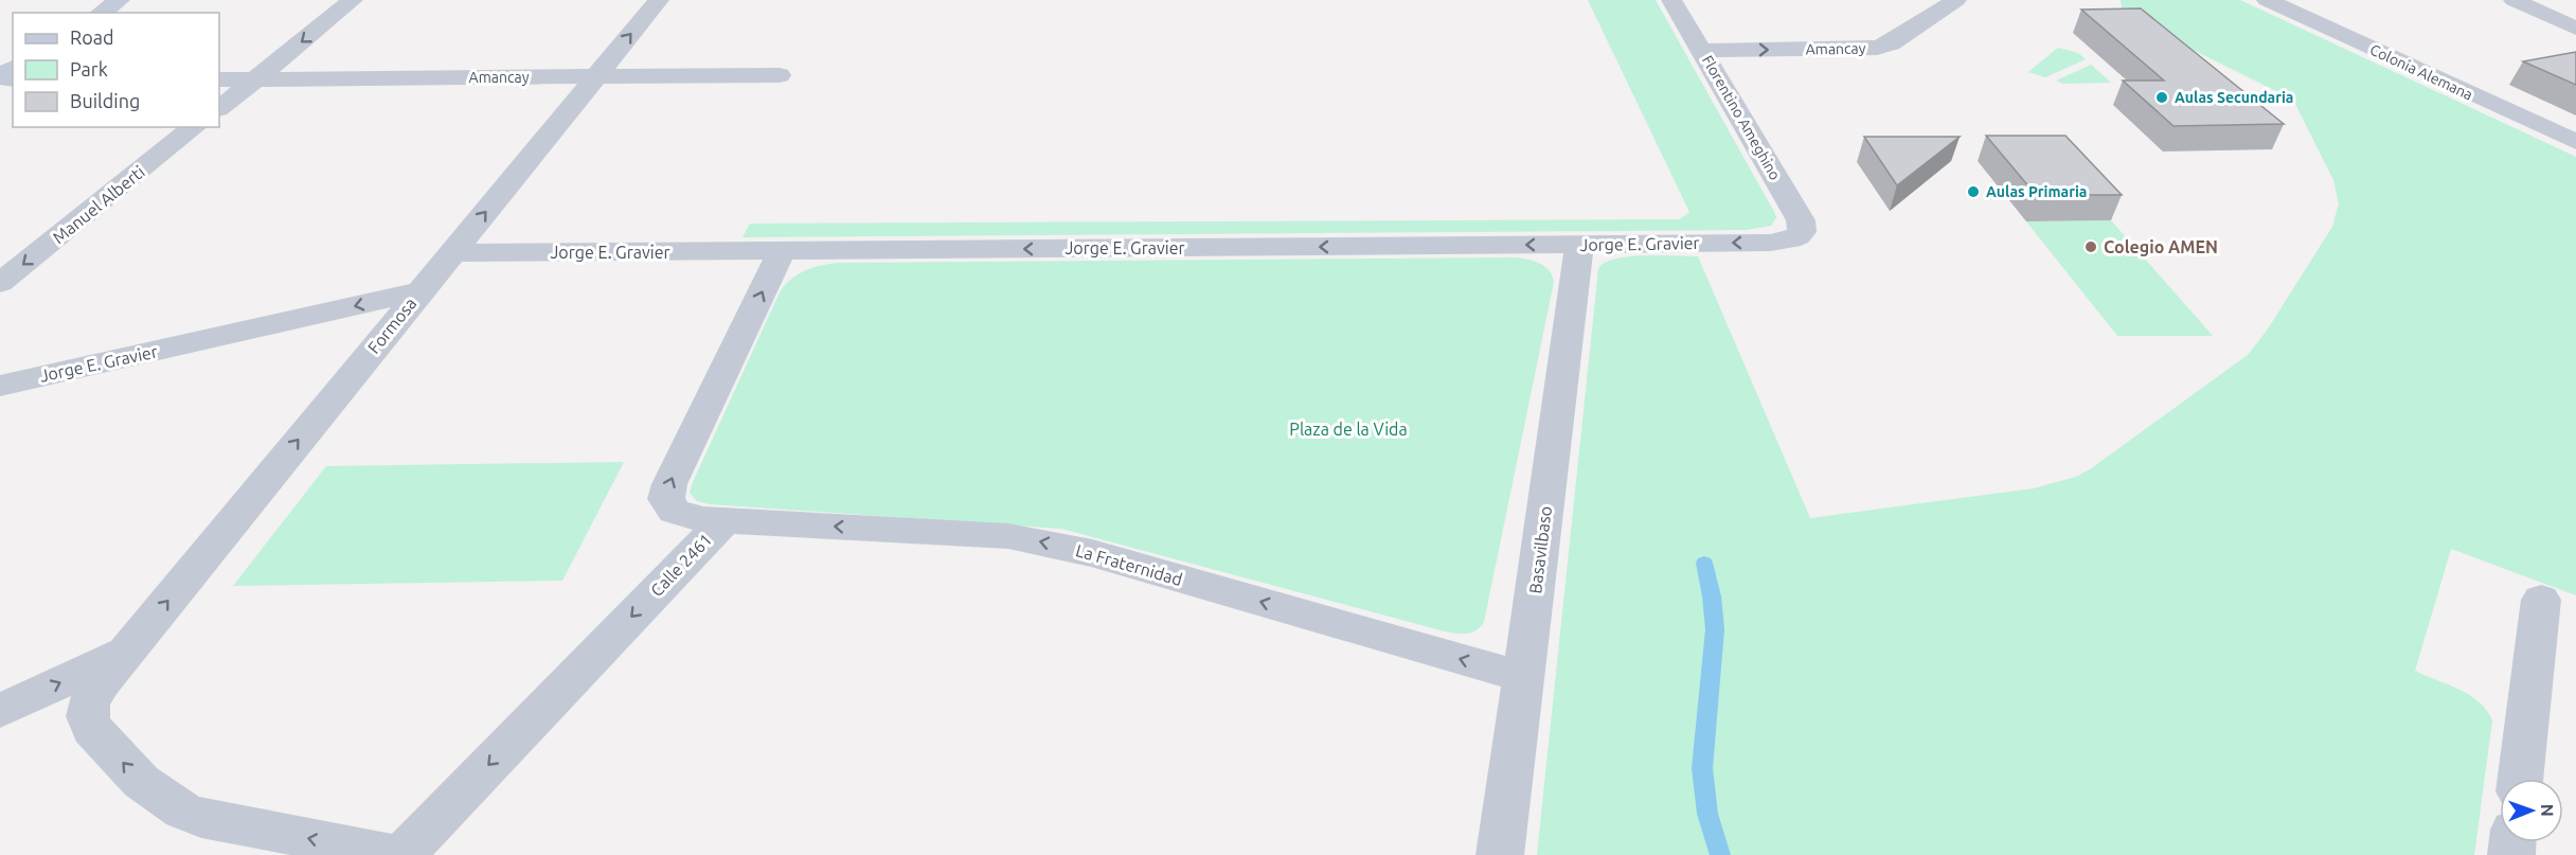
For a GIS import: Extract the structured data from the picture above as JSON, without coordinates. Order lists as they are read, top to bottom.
{
  "streets": {
    "street": [
      "Amancay",
      "Colonia Alemana",
      "Florentino Ameghino",
      "Manuel Alberti",
      "Jorge E. Gravier",
      "Formosa",
      "Basavilbaso",
      "Calle 2461",
      "La Fraternidad"
    ]
  },
  "crossings": [
    ["Amancay", "Florentino Ameghino"],
    ["Amancay", "Formosa"],
    ["Florentino Ameghino", "Jorge E. Gravier"],
    ["Jorge E. Gravier", "Formosa"],
    ["Jorge E. Gravier", "Basavilbaso"],
    ["Jorge E. Gravier", "Calle 2461"],
    ["Basavilbaso", "La Fraternidad"],
    ["Calle 2461", "La Fraternidad"]
  ],
  "one_way": ["Manuel Alberti", "Jorge E. Gravier", "La Fraternidad"],
  "parks": ["Plaza de la Vida"],
  "places": ["Aulas Secundaria", "Aulas Primaria", "Colegio AMEN"],
  "legend": ["Road", "Park", "Building"],
  "north": "right"
}
